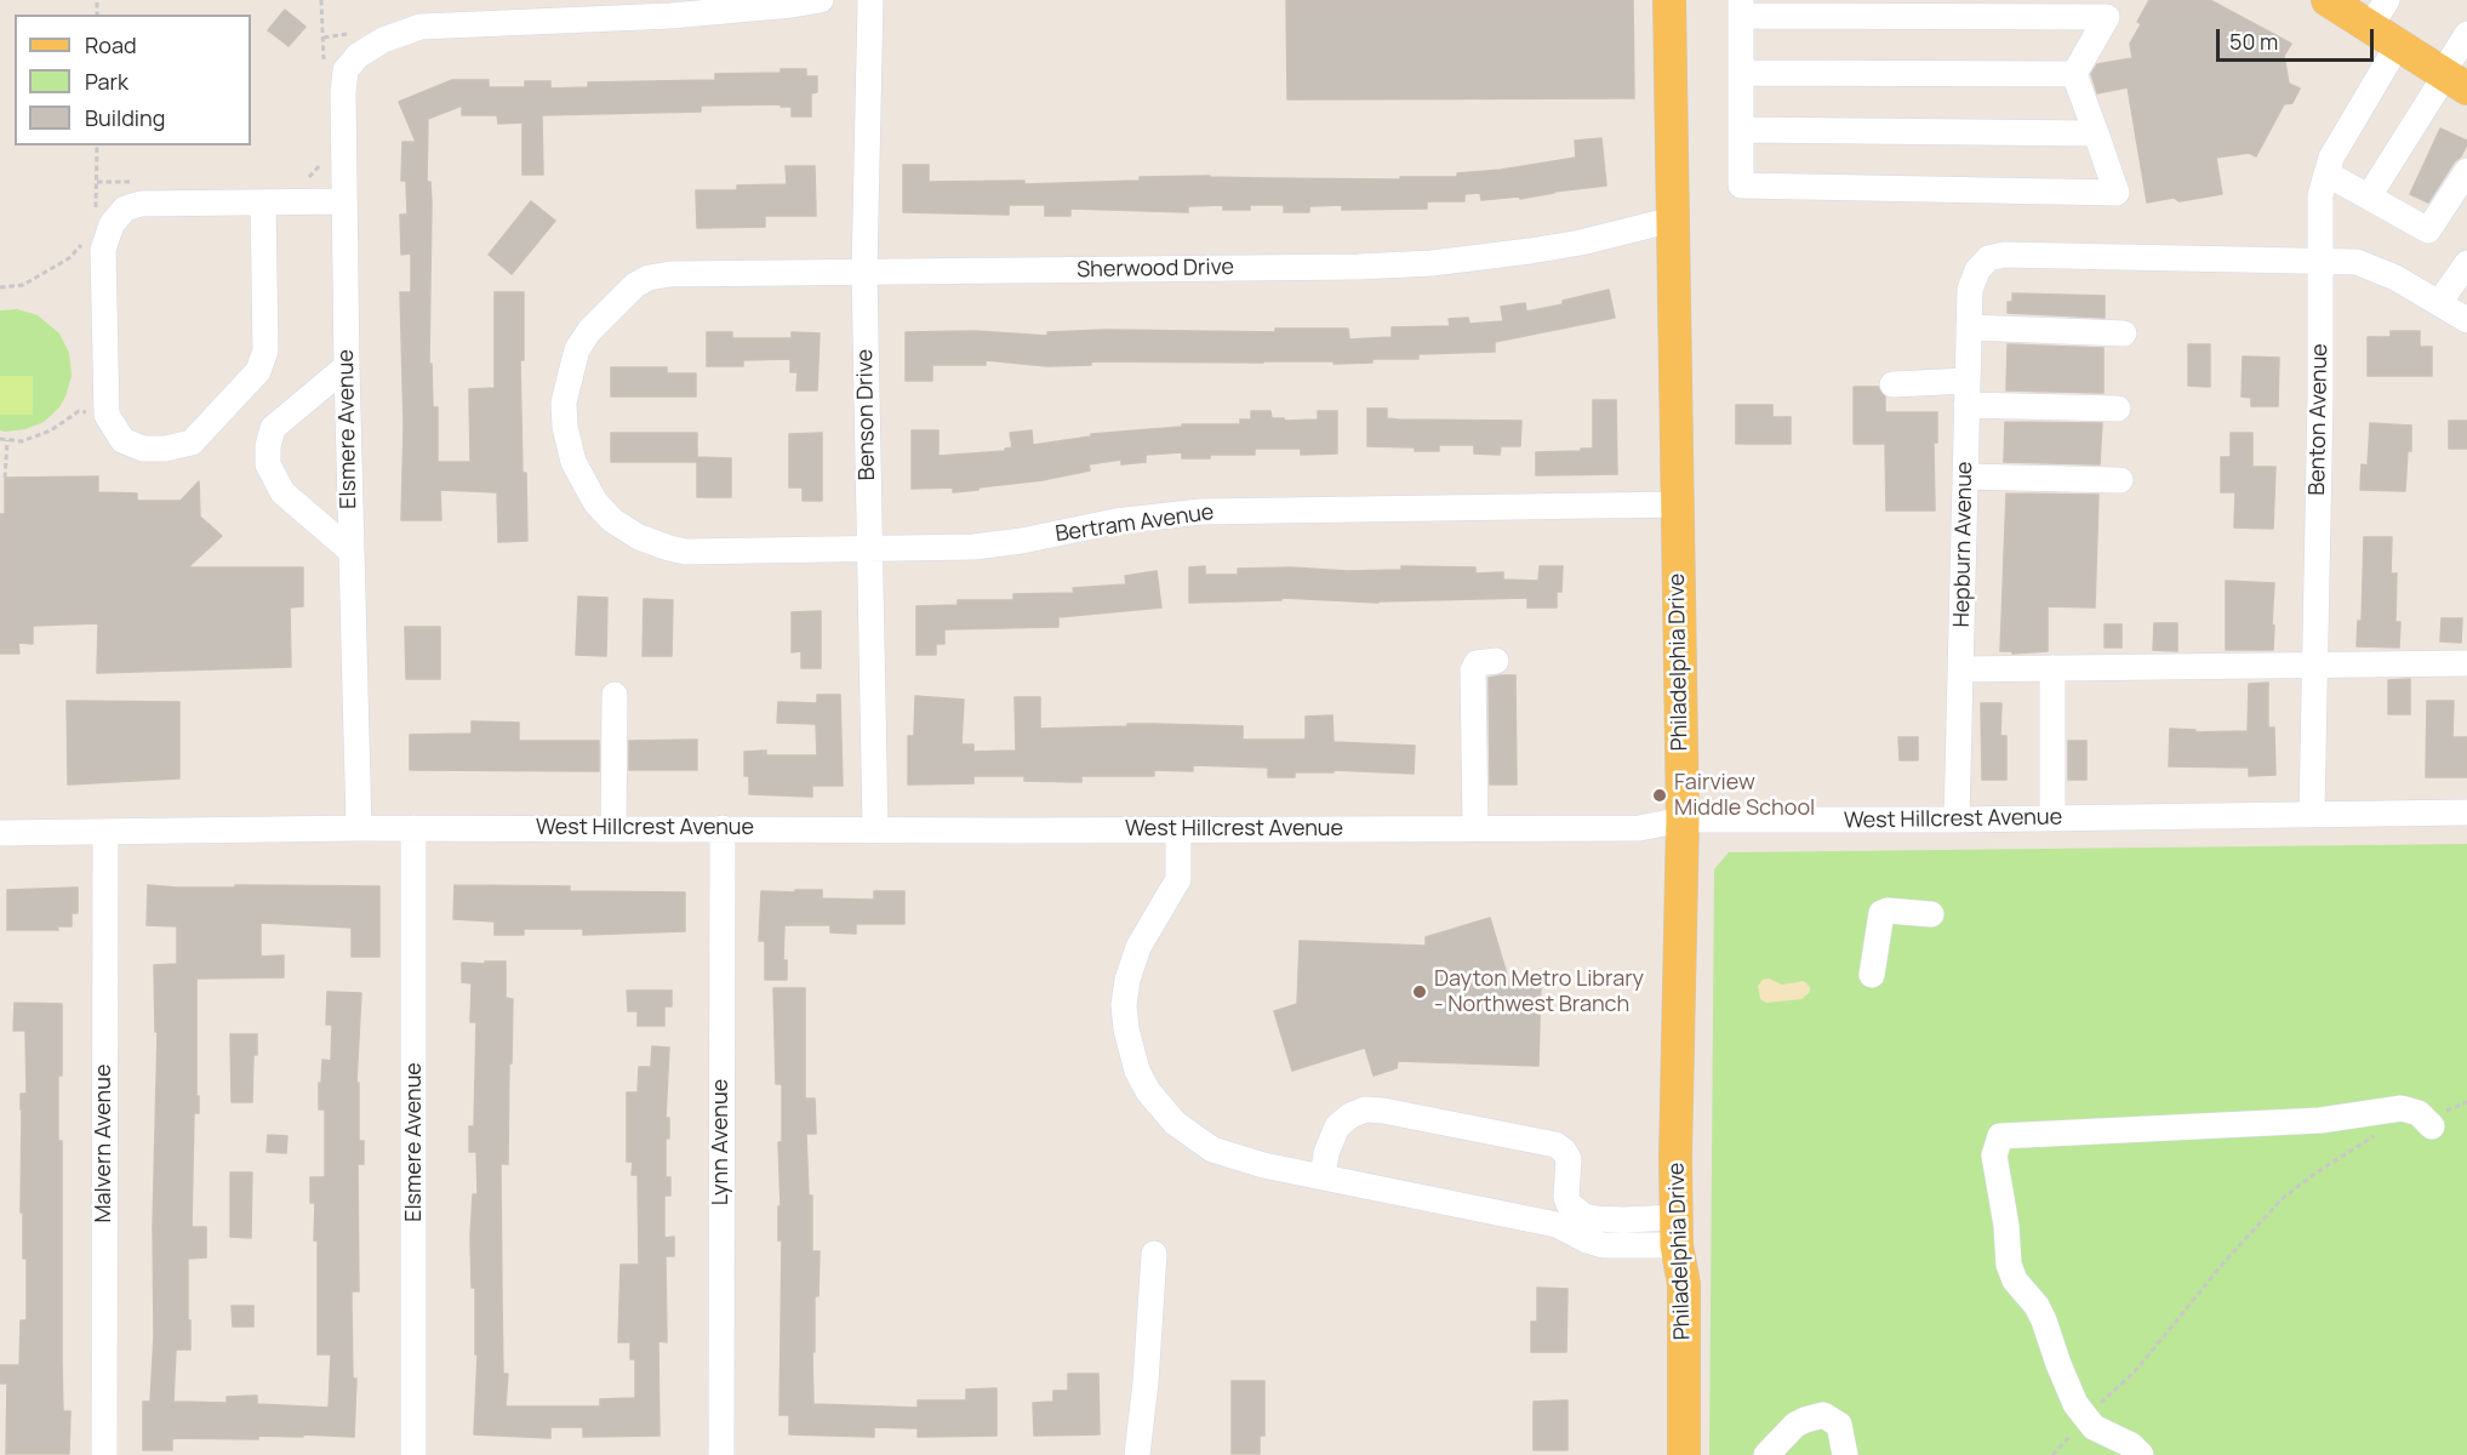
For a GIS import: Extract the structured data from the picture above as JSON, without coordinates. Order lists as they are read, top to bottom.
{
  "streets": {
    "main road": ["Philadelphia Drive"],
    "street": [
      "Sherwood Drive",
      "Benson Drive",
      "Benton Avenue",
      "Elsmere Avenue",
      "Bertram Avenue",
      "Hepburn Avenue",
      "West Hillcrest Avenue",
      "Lynn Avenue",
      "Malvern Avenue"
    ]
  },
  "crossings": [
    ["Sherwood Drive", "Benson Drive"],
    ["Sherwood Drive", "Bertram Avenue"],
    ["Sherwood Drive", "Philadelphia Drive"],
    ["Benson Drive", "Bertram Avenue"],
    ["Benson Drive", "West Hillcrest Avenue"],
    ["Benton Avenue", "Hepburn Avenue"],
    ["Benton Avenue", "West Hillcrest Avenue"],
    ["Elsmere Avenue", "West Hillcrest Avenue"],
    ["Bertram Avenue", "Philadelphia Drive"],
    ["Hepburn Avenue", "West Hillcrest Avenue"],
    ["Philadelphia Drive", "West Hillcrest Avenue"],
    ["West Hillcrest Avenue", "Lynn Avenue"],
    ["West Hillcrest Avenue", "Malvern Avenue"]
  ],
  "places": ["Fairview Middle School", "Dayton Metro Library - Northwest Branch"],
  "legend": ["Road", "Park", "Building"],
  "scale_bar": "50 m"
}
